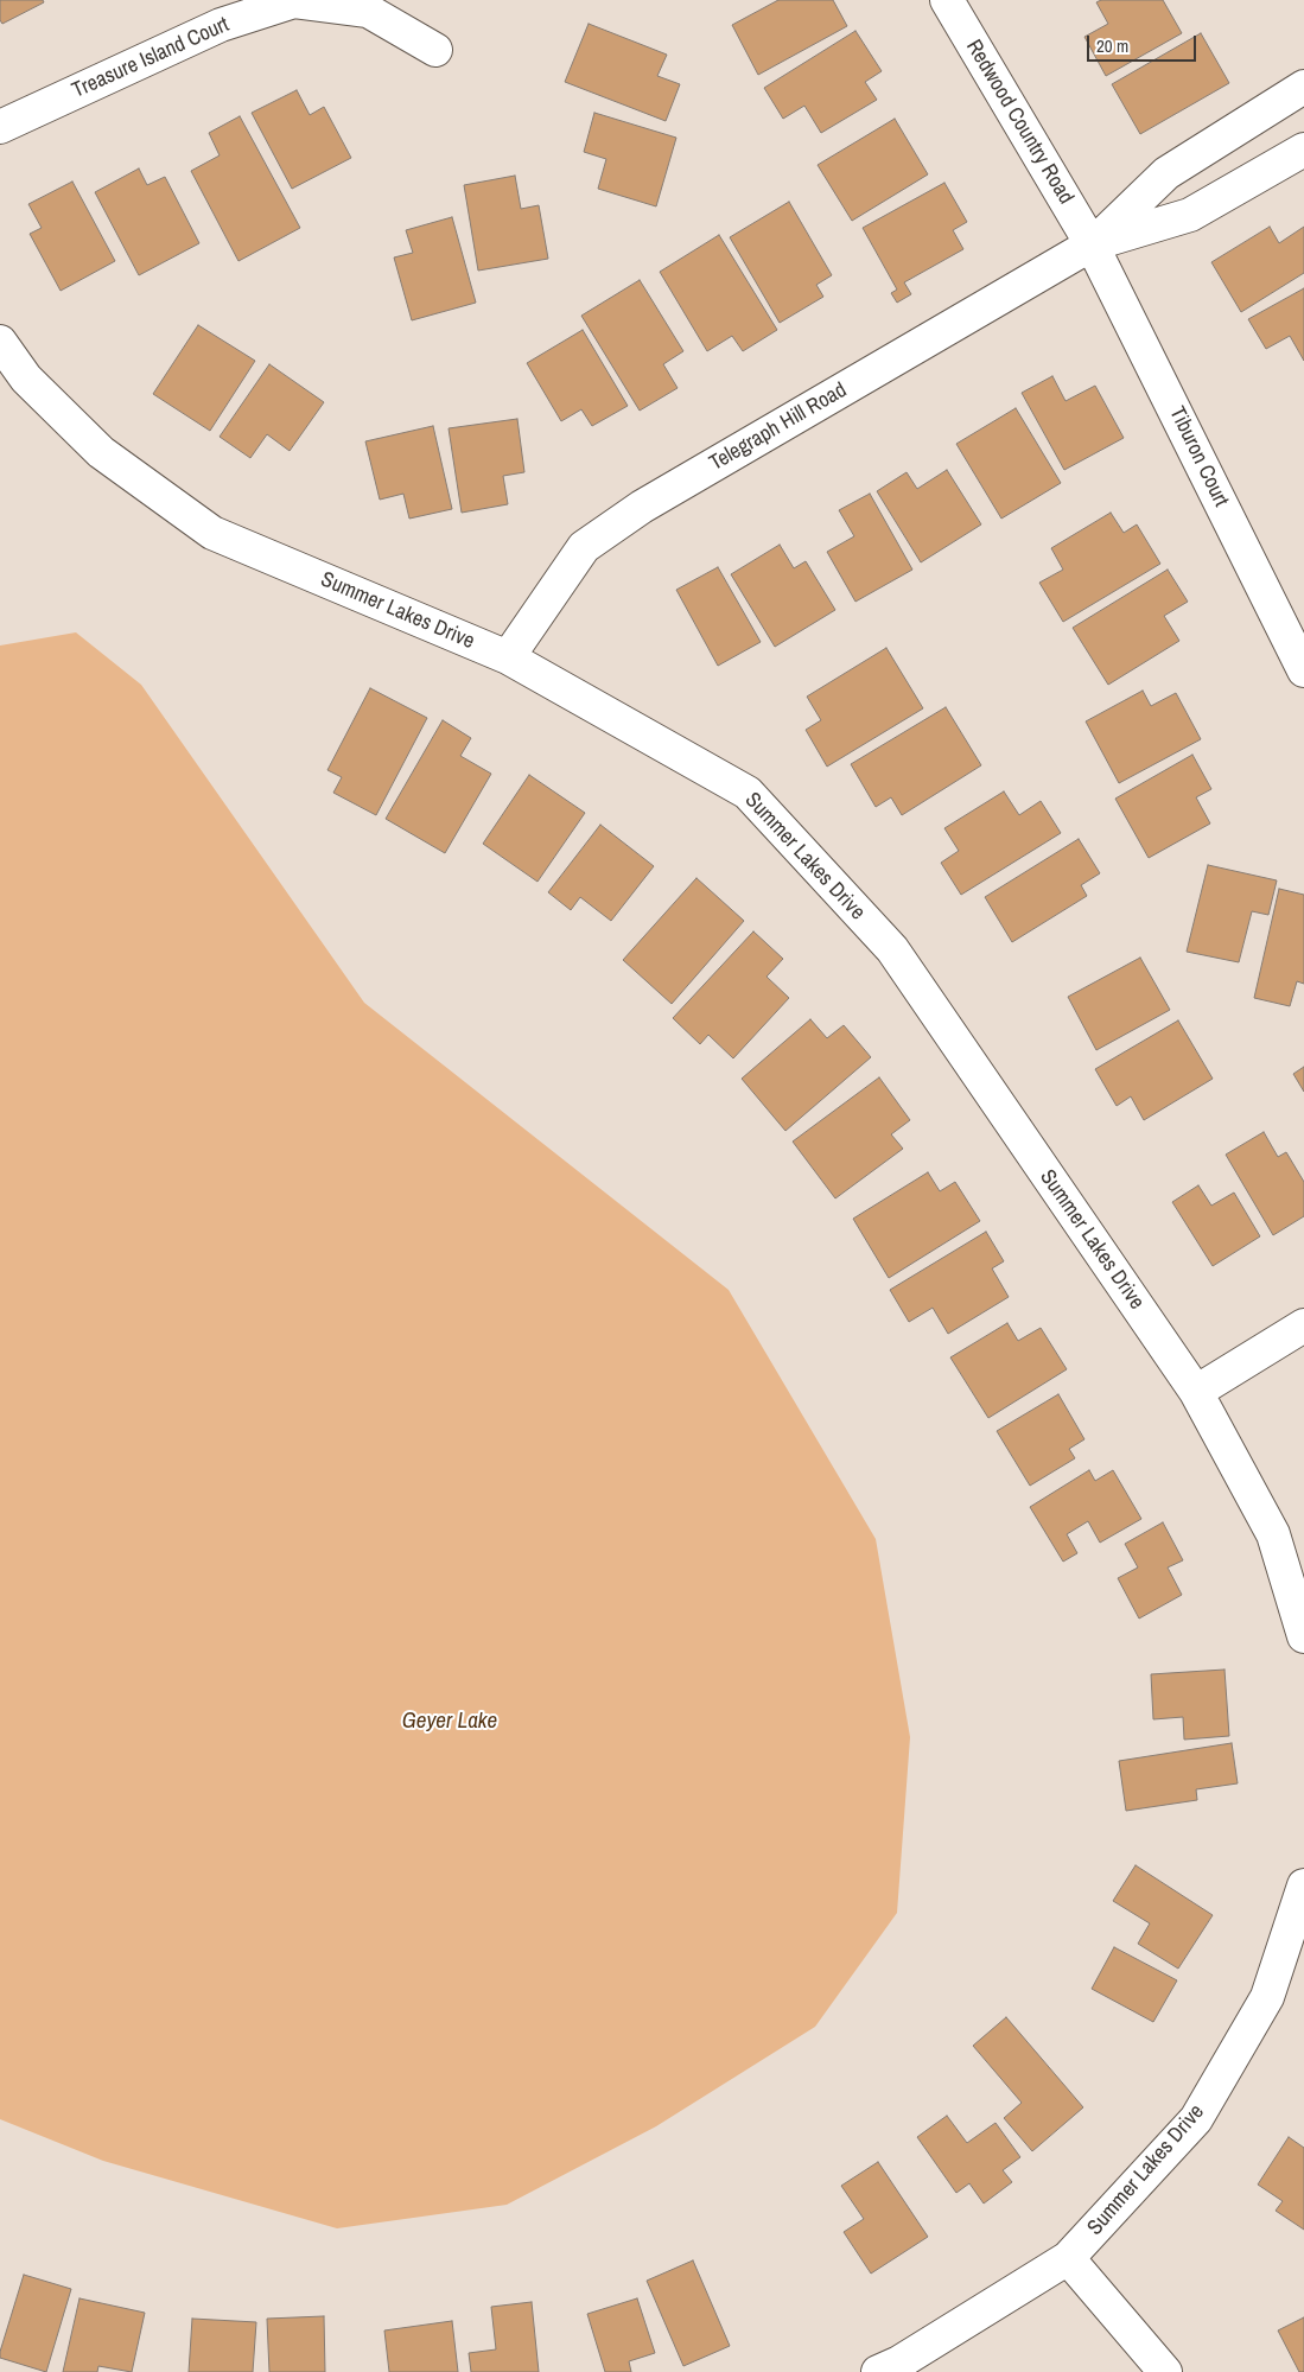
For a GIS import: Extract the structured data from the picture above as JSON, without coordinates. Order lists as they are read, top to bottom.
{
  "streets": {
    "street": [
      "Treasure Island Court",
      "Redwood Country Road",
      "Telegraph Hill Road",
      "Tiburon Court",
      "Summer Lakes Drive"
    ]
  },
  "crossings": [
    ["Redwood Country Road", "Telegraph Hill Road"],
    ["Redwood Country Road", "Tiburon Court"],
    ["Telegraph Hill Road", "Tiburon Court"],
    ["Telegraph Hill Road", "Summer Lakes Drive"]
  ],
  "water": ["Geyer Lake"],
  "scale_bar": "20 m"
}
